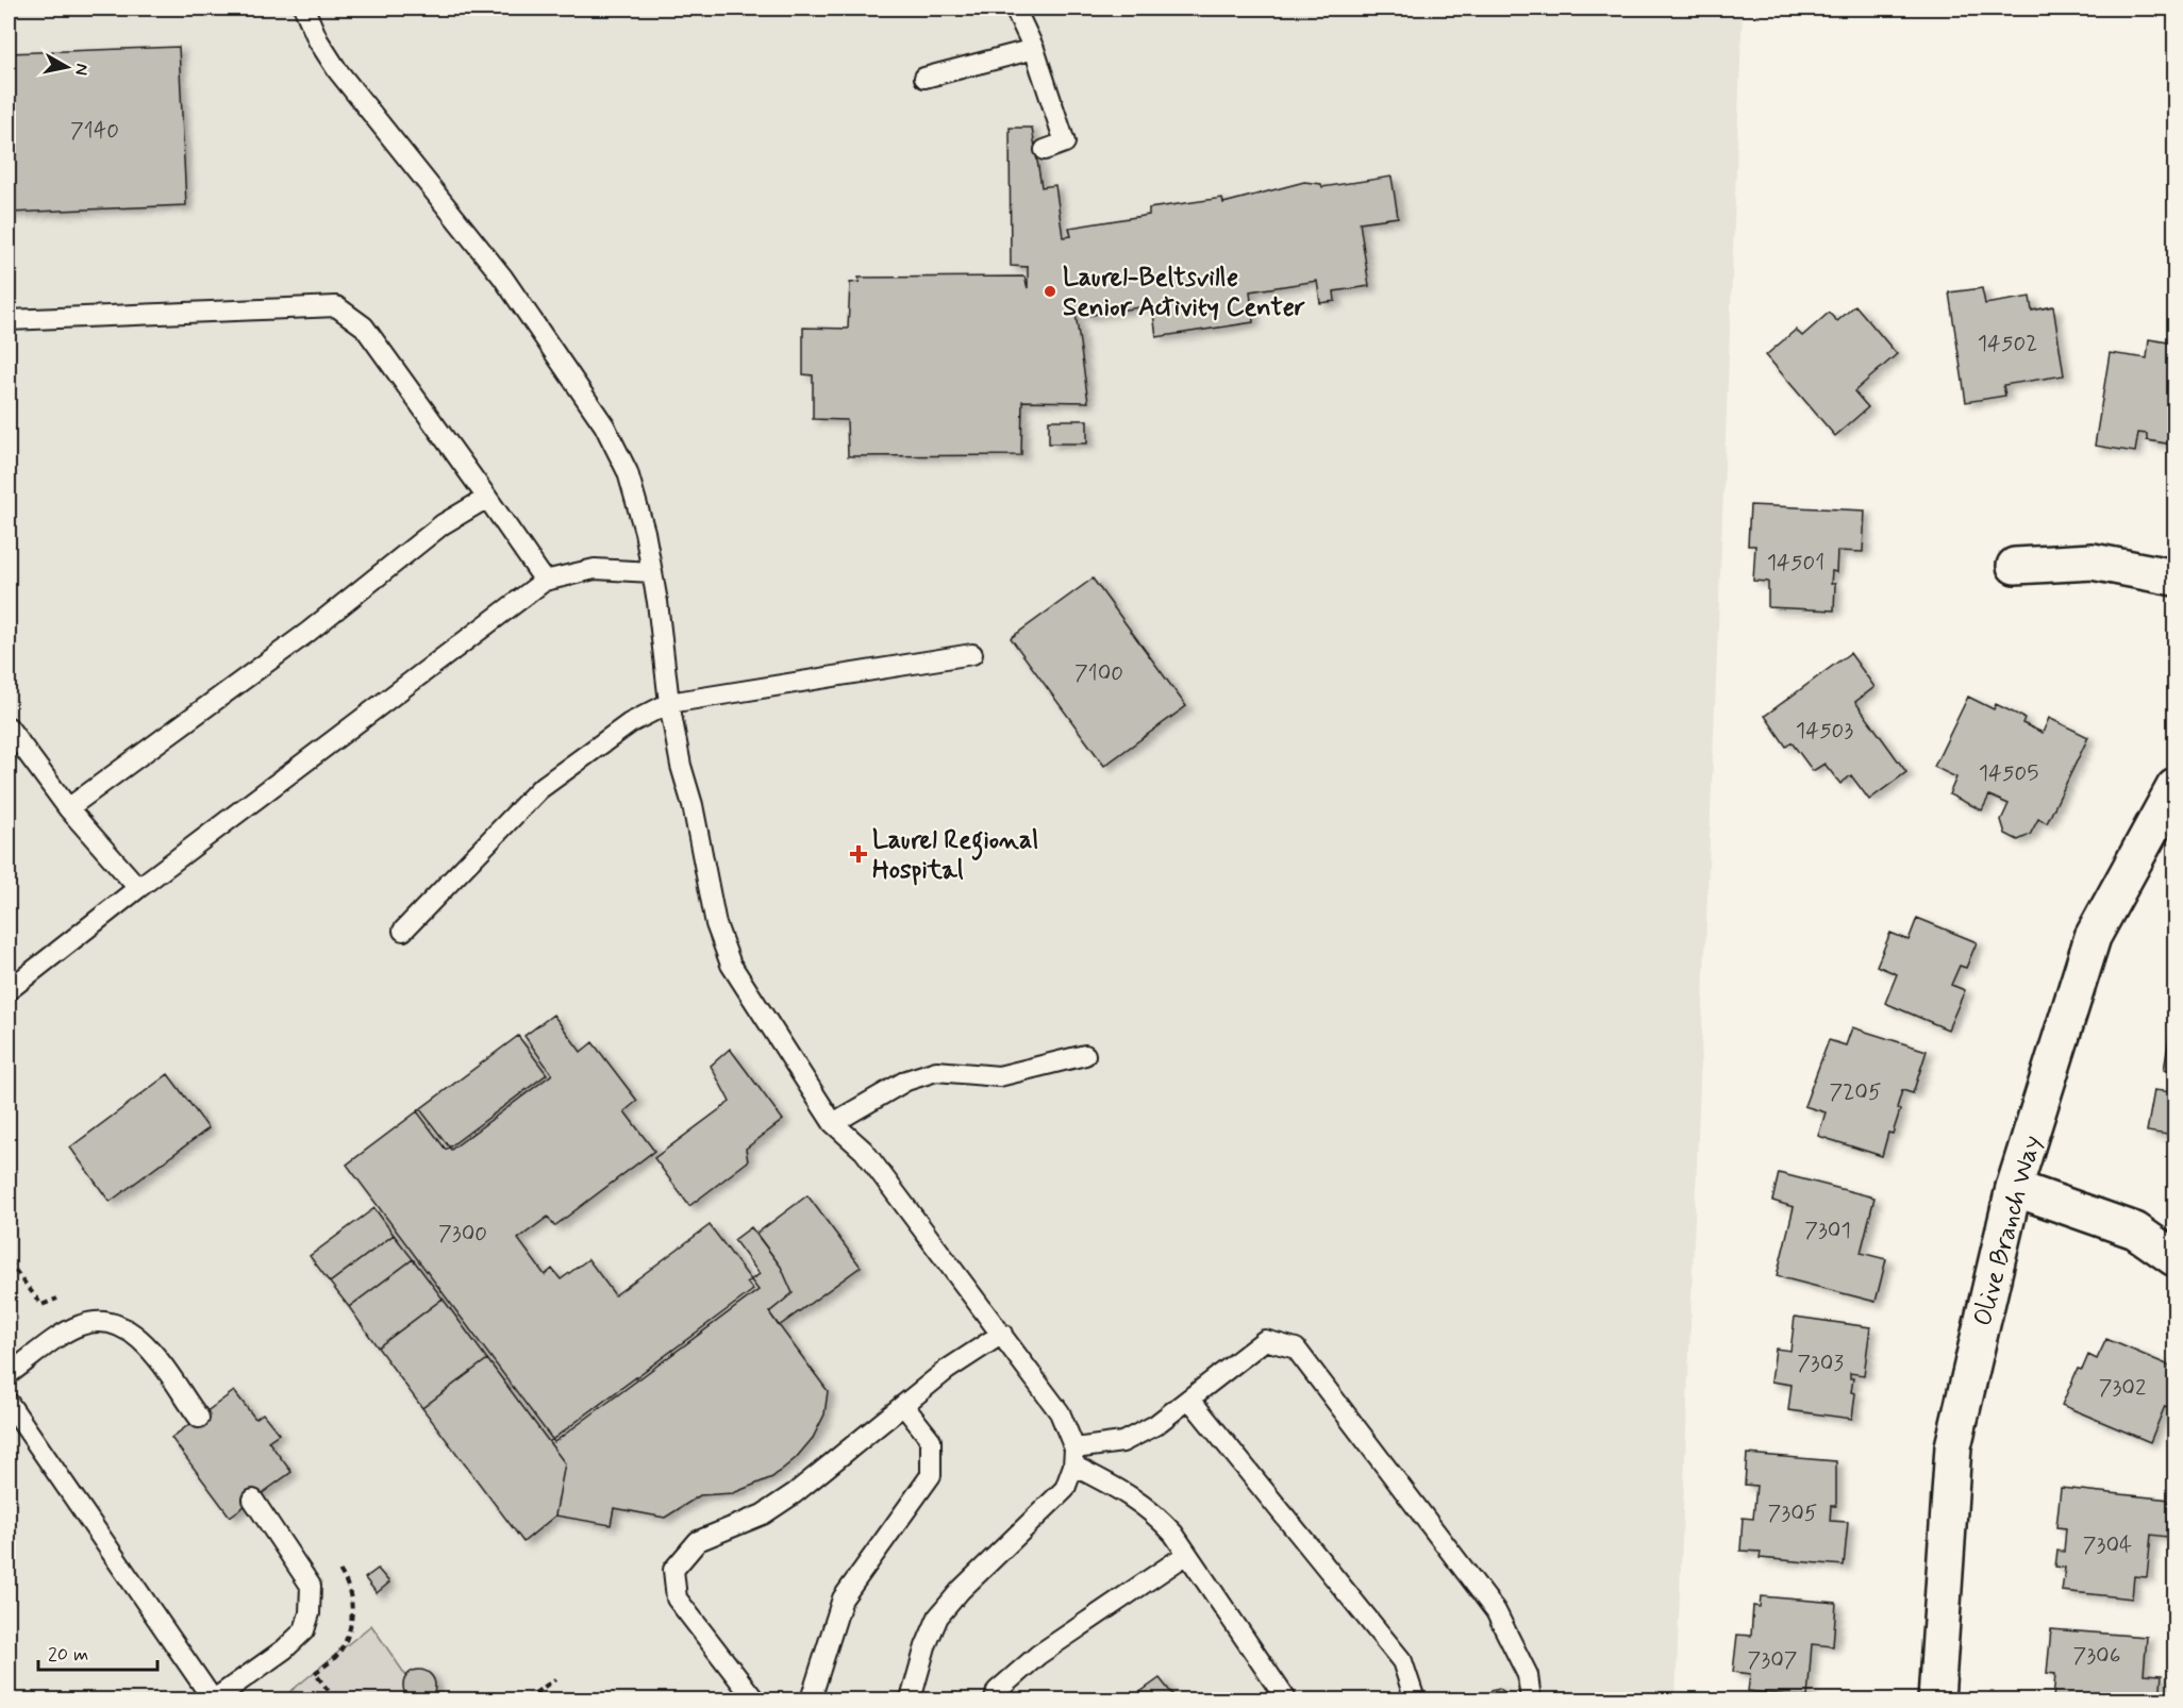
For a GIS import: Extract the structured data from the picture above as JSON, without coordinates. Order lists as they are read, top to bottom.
{
  "streets": {
    "street": ["Olive Branch Way"]
  },
  "places": {
    "other": ["Laurel-Beltsville Senior Activity Center"],
    "health": ["Laurel Regional Hospital"]
  },
  "house_numbers": [
    "7140",
    "14502",
    "14501",
    "7100",
    "14503",
    "14505",
    "7205",
    "7301",
    "7300",
    "7303",
    "7302",
    "7305",
    "7304",
    "7306",
    "7307"
  ],
  "scale_bar": "20 m",
  "north": "right"
}
